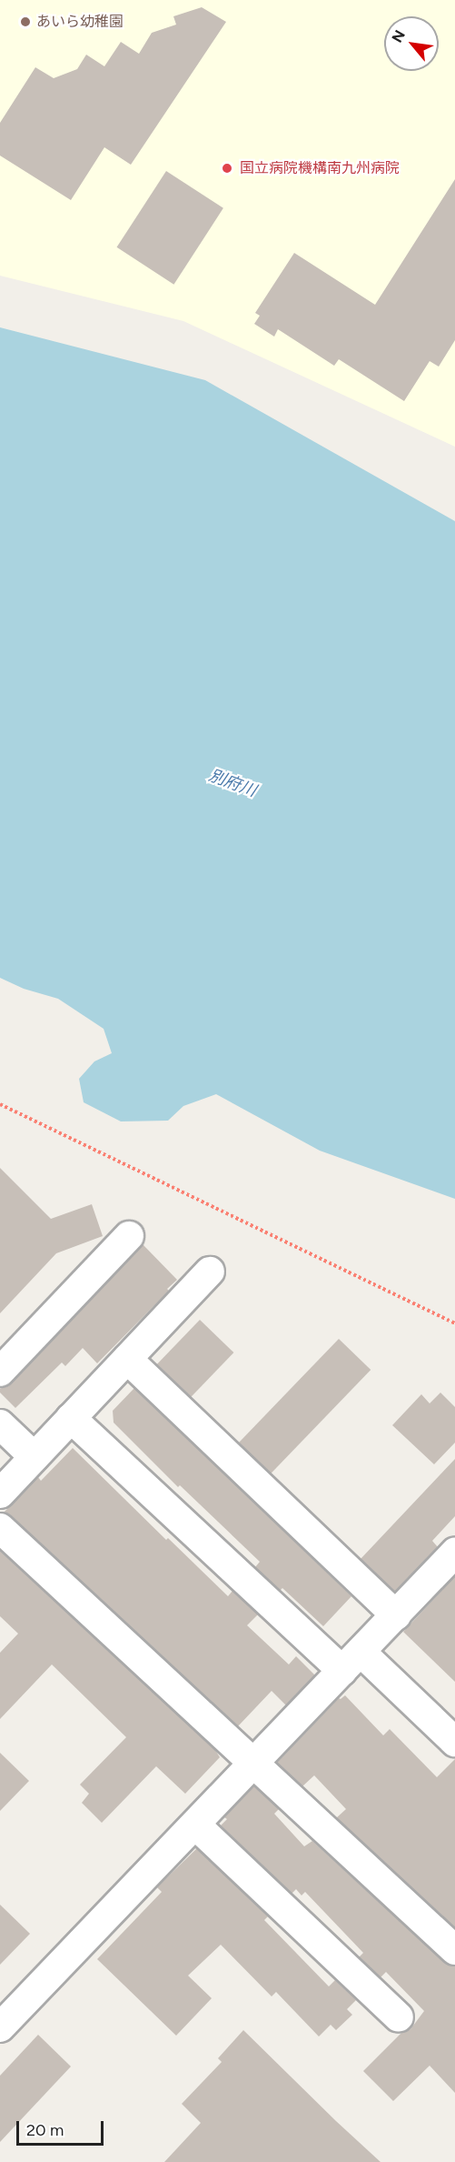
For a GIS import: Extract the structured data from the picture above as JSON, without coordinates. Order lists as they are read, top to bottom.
{
  "water": ["別府川"],
  "places": ["あいら幼稚園", "国立病院機構南九州病院"],
  "scale_bar": "20 m",
  "north": "top left"
}
